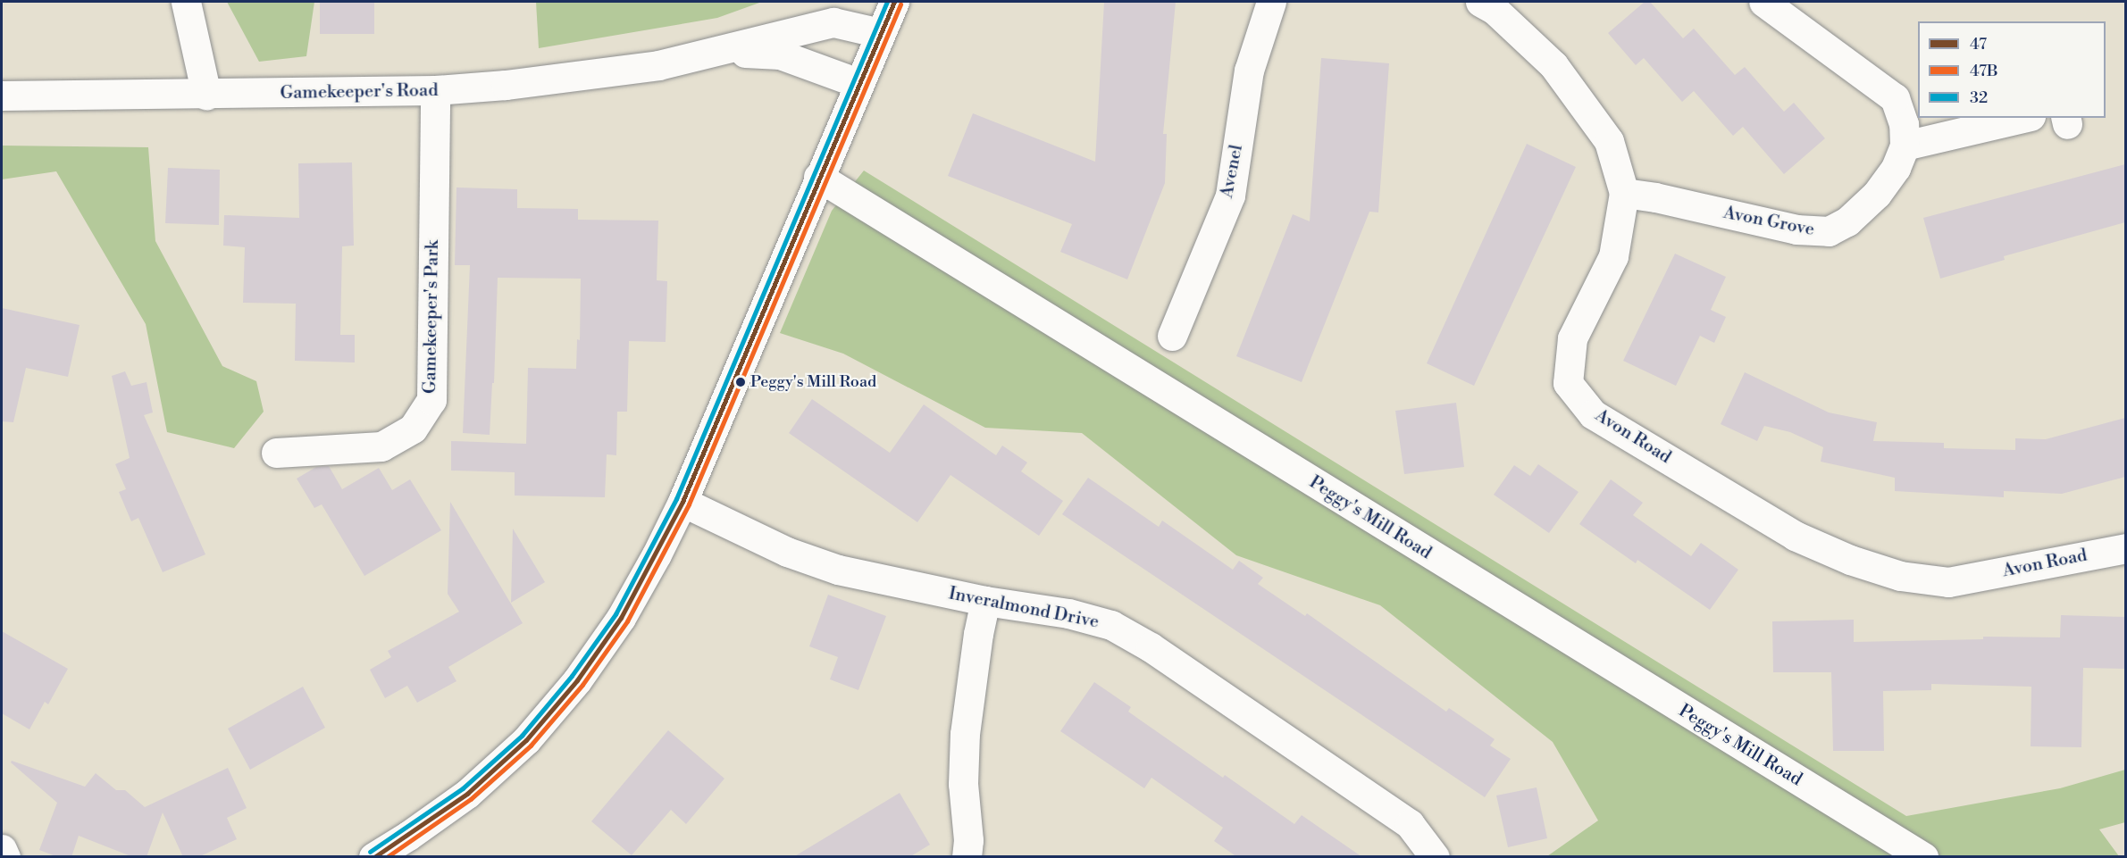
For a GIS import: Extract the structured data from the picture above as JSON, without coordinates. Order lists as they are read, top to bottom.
{
  "streets": {
    "street": [
      "Gamekeeper's Road",
      "Avenel",
      "Avon Grove",
      "Gamekeeper's Park",
      "Avon Road",
      "Peggy's Mill Road",
      "Inveralmond Drive"
    ]
  },
  "crossings": [
    ["Gamekeeper's Road", "Gamekeeper's Park"],
    ["Avon Grove", "Avon Road"]
  ],
  "places": ["Peggy's Mill Road"],
  "lines": ["transit line 47", "transit line 32", "transit line 47B"],
  "legend": ["47", "47B", "32"]
}
